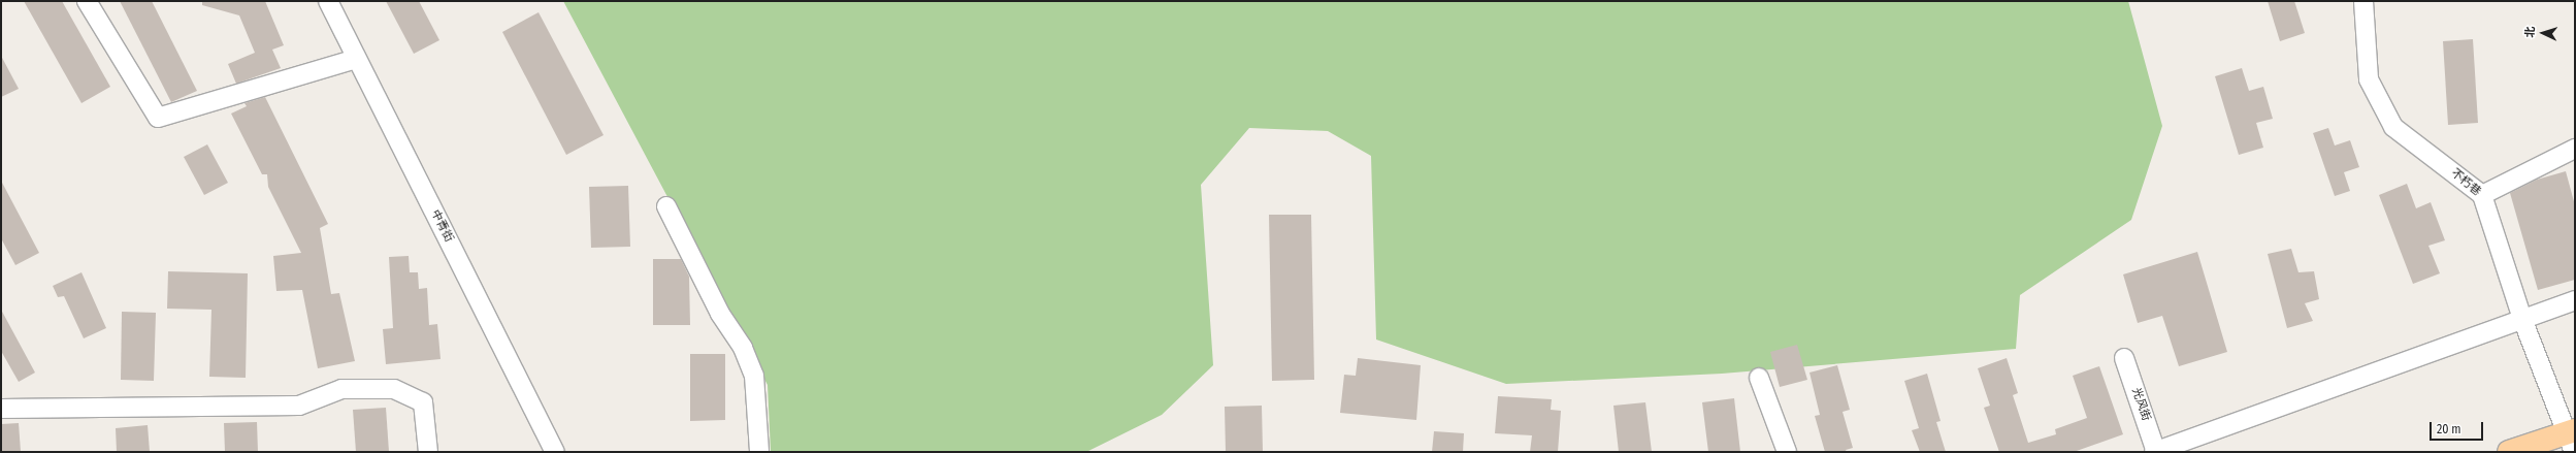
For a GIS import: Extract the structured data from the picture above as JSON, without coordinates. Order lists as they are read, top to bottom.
{
  "streets": {
    "street": ["不朽巷", "中青街", "光风街"]
  },
  "scale_bar": "20 m",
  "north": "left"
}
